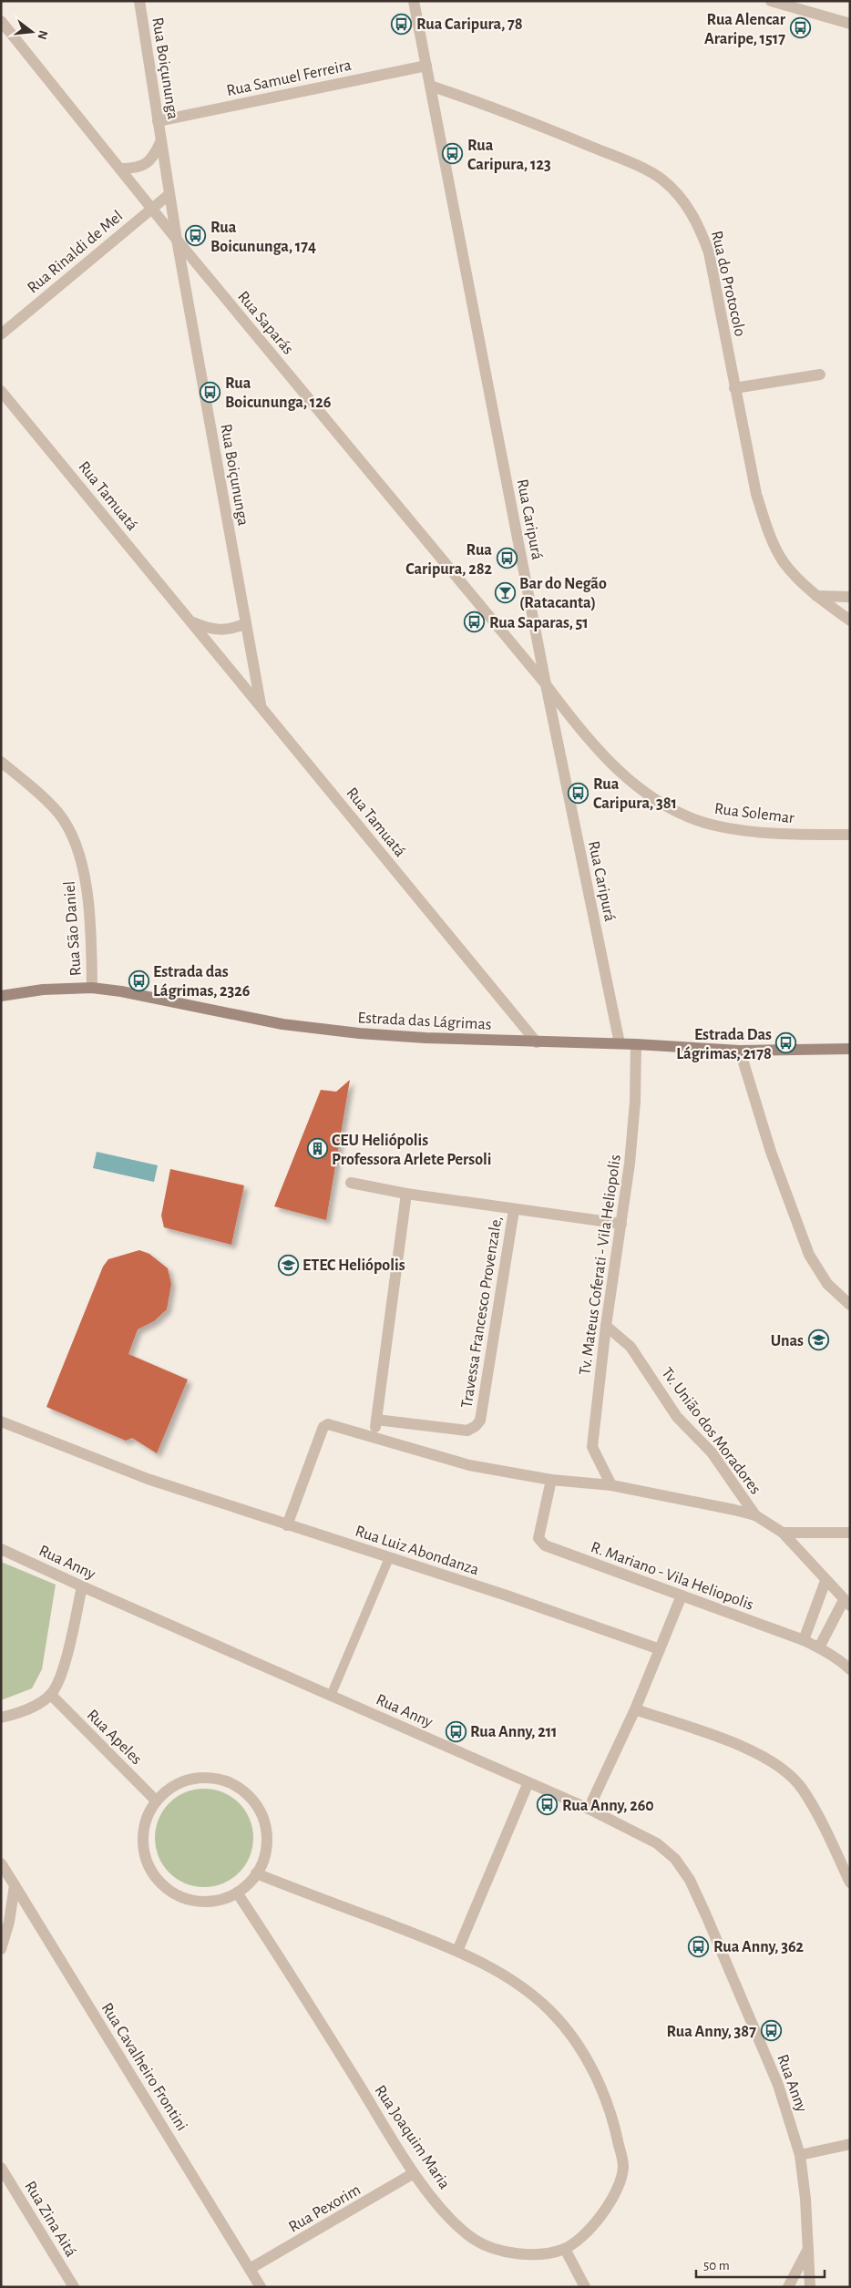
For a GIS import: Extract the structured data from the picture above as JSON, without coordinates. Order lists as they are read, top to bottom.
{
  "streets": {
    "main road": ["Estrada das Lágrimas"],
    "street": [
      "Rua Boiçununga",
      "Rua Samuel Ferreira",
      "Rua Rinaldi de Mel",
      "Rua do Protocolo",
      "Rua Saparás",
      "Rua Tamuatá",
      "Rua Caripurá",
      "Rua Solemar",
      "Rua São Daniel",
      "Tv. Mateus Coferati - Vila Heliopolis",
      "Travessa Francesco Provenzale,",
      "Tv. União dos Moradores",
      "Rua Luiz Abondanza",
      "Rua Anny",
      "R. Mariano - Vila Heliopolis",
      "Rua Apeles",
      "Rua Cavalheiro Frontini",
      "Rua Joaquim Maria",
      "Rua Pexorim",
      "Rua Zina Aitá"
    ]
  },
  "crossings": [
    ["Rua Boiçununga", "Rua Samuel Ferreira"],
    ["Rua Boiçununga", "Rua Rinaldi de Mel"],
    ["Rua Boiçununga", "Rua Saparás"],
    ["Rua Boiçununga", "Rua Tamuatá"],
    ["Rua Samuel Ferreira", "Rua Caripurá"],
    ["Rua Rinaldi de Mel", "Rua Saparás"],
    ["Rua do Protocolo", "Rua Caripurá"],
    ["Rua Saparás", "Rua Caripurá"],
    ["Rua Saparás", "Rua Solemar"],
    ["Rua Tamuatá", "Estrada das Lágrimas"],
    ["Rua Caripurá", "Rua Solemar"],
    ["Rua Caripurá", "Estrada das Lágrimas"],
    ["Rua São Daniel", "Estrada das Lágrimas"],
    ["Estrada das Lágrimas", "Tv. Mateus Coferati - Vila Heliopolis"],
    ["Tv. Mateus Coferati - Vila Heliopolis", "Tv. União dos Moradores"],
    ["Rua Apeles", "Rua Joaquim Maria"],
    ["Rua Cavalheiro Frontini", "Rua Pexorim"],
    ["Rua Joaquim Maria", "Rua Pexorim"]
  ],
  "places": {
    "bus stop": [
      "Rua Caripura, 78",
      "Rua Alencar Araripe, 1517",
      "Rua Caripura, 123",
      "Rua Boicununga, 174",
      "Rua Boicununga, 126",
      "Rua Caripura, 282",
      "Rua Saparas, 51",
      "Rua Caripura, 381",
      "Estrada das Lágrimas, 2326",
      "Estrada Das Lágrimas, 2178",
      "Rua Anny, 211",
      "Rua Anny, 260",
      "Rua Anny, 362",
      "Rua Anny, 387"
    ],
    "bar": ["Bar do Negão (Ratacanta)"],
    "building": ["CEU Heliópolis Professora Arlete Persoli"],
    "school or university": ["ETEC Heliópolis", "Unas"]
  },
  "scale_bar": "50 m",
  "north": "right"
}
